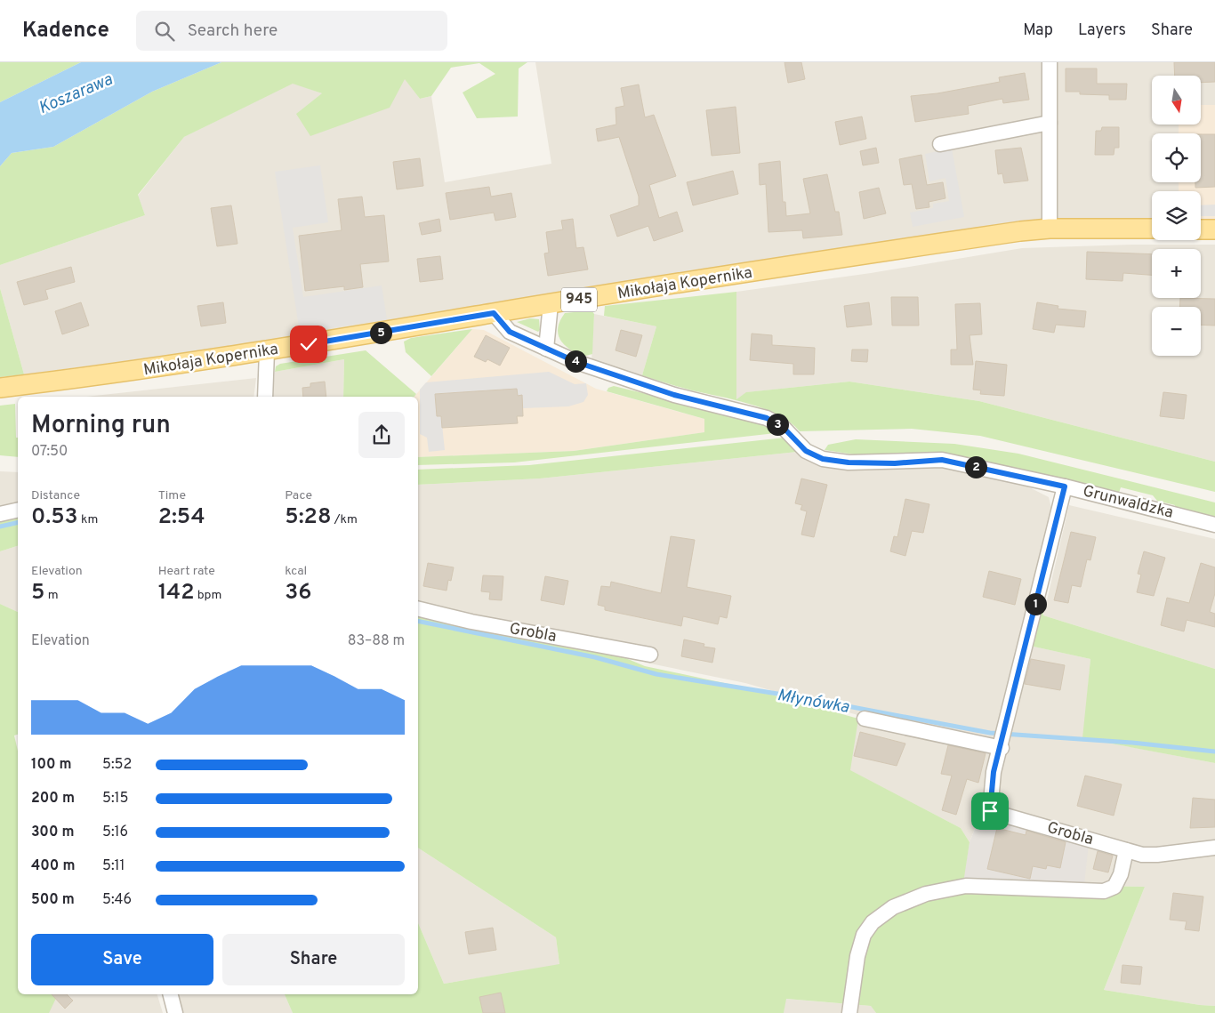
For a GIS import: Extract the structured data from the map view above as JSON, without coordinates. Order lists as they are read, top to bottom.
{
  "streets": {
    "main road": ["Mikołaja Kopernika", "945"],
    "street": ["Grunwaldzka", "Grobla"]
  },
  "crossings": [
    ["Mikołaja Kopernika", "Grunwaldzka"],
    ["Grunwaldzka", "Grobla"]
  ],
  "water": ["Koszarawa", "Młynówka"],
  "north": "bottom",
  "page": {
    "header": "Kadence",
    "search": "Search here",
    "nav": ["Map", "Layers", "Share"],
    "map_buttons": ["+", "−"],
    "pins": [
      "5",
      "4",
      "3",
      "2",
      "1"
    ],
    "heading": ["Morning run", "07:50"],
    "stats": [
      ["Distance", "0.53 km"],
      ["Time", "2:54"],
      ["Pace", "5:28 /km"],
      ["Elevation", "5 m"],
      ["Heart rate", "142 bpm"],
      ["kcal", "36"]
    ],
    "chart": ["Elevation", "83–88 m"],
    "list": [
      {
        "name": "100 m",
        "note": "5:52"
      },
      {
        "name": "200 m",
        "note": "5:15"
      },
      {
        "name": "300 m",
        "note": "5:16"
      },
      {
        "name": "400 m",
        "note": "5:11"
      },
      {
        "name": "500 m",
        "note": "5:46"
      }
    ],
    "buttons": ["Save", "Share"]
  }
}
